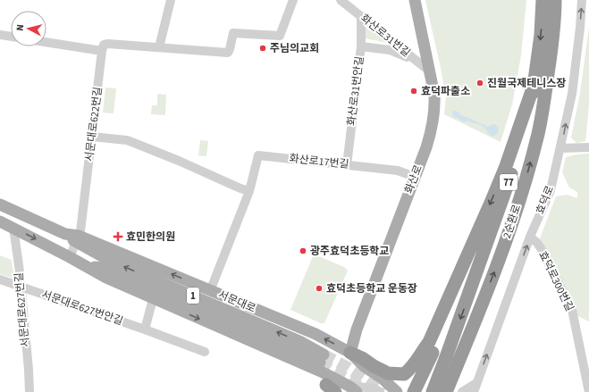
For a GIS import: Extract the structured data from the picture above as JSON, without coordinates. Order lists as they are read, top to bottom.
{
  "streets": {
    "highway": ["77", "2순환로"],
    "main road": ["화산로", "1", "서문대로"],
    "street": [
      "화산로31번길",
      "화산로31번안길",
      "서문대로622번길",
      "화산로17번길",
      "효덕로",
      "효덕로300번길",
      "서문대로627번안길",
      "서문대로627번길"
    ]
  },
  "crossings": [
    ["화산로31번길", "화산로31번안길"],
    ["화산로31번길", "화산로"],
    ["화산로31번안길", "화산로17번길"],
    ["서문대로622번길", "서문대로"],
    ["화산로17번길", "화산로"],
    ["화산로17번길", "서문대로"],
    ["화산로", "서문대로"],
    ["효덕로", "효덕로300번길"],
    ["서문대로", "서문대로627번길"],
    ["서문대로627번안길", "서문대로627번길"]
  ],
  "one_way": ["효덕로"],
  "places": {
    "other": [
      "주님의교회",
      "진월국제테니스장",
      "효덕파출소",
      "광주효덕초등학교",
      "효덕초등학교 운동장"
    ],
    "health": ["효민한의원"]
  },
  "north": "left"
}
